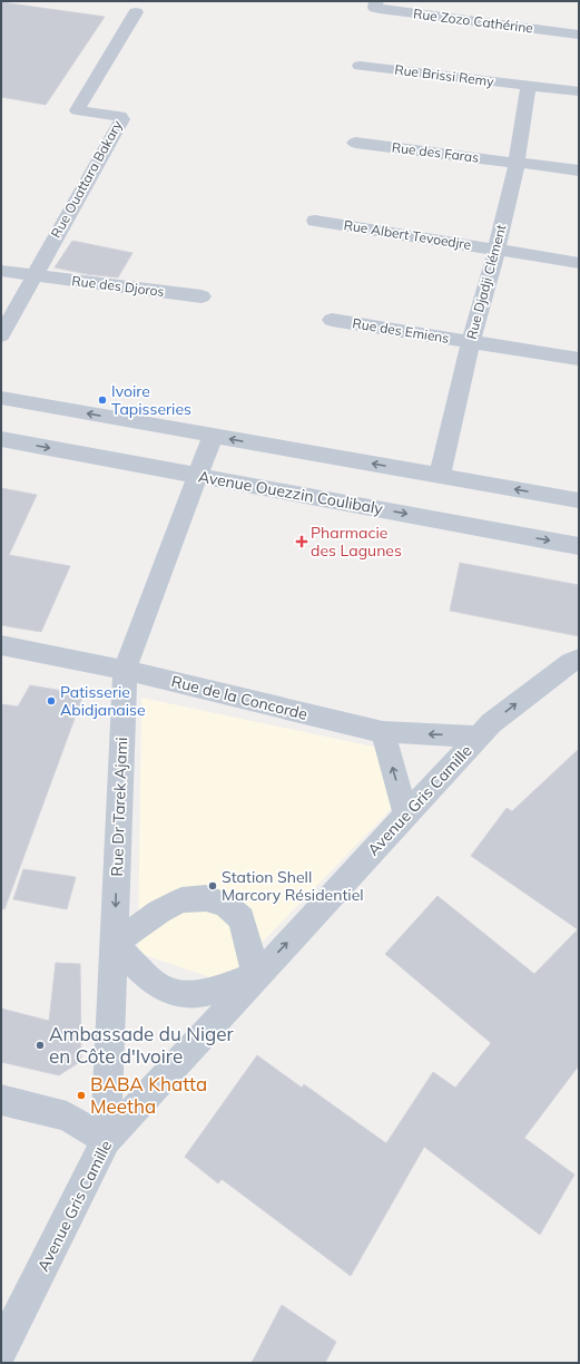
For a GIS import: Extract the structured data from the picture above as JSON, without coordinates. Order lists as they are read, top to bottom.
{
  "streets": {
    "street": [
      "Rue Zozo Cathérine",
      "Rue Brissi Remy",
      "Rue des Faras",
      "Rue Ouattara Bakary",
      "Rue Albert Tevoedjre",
      "Rue Djadji Clément",
      "Rue des Djoros",
      "Rue des Emiens",
      "Avenue Ouezzin Coulibaly",
      "Rue de la Concorde",
      "Avenue Gris Camille",
      "Rue Dr Tarek Ajami"
    ]
  },
  "crossings": [
    ["Rue Brissi Remy", "Rue Djadji Clément"],
    ["Rue des Faras", "Rue Djadji Clément"],
    ["Rue Ouattara Bakary", "Rue des Djoros"],
    ["Rue Albert Tevoedjre", "Rue Djadji Clément"],
    ["Rue Djadji Clément", "Rue des Emiens"],
    ["Avenue Ouezzin Coulibaly", "Rue Dr Tarek Ajami"],
    ["Rue de la Concorde", "Avenue Gris Camille"],
    ["Rue de la Concorde", "Rue Dr Tarek Ajami"],
    ["Avenue Gris Camille", "Rue Dr Tarek Ajami"]
  ],
  "one_way": ["Avenue Gris Camille", "Rue Dr Tarek Ajami"],
  "places": {
    "other": [
      "Ivoire Tapisseries",
      "Patisserie Abidjanaise",
      "Station Shell Marcory Résidentiel",
      "Ambassade du Niger en Côte d'Ivoire",
      "BABA Khatta Meetha"
    ],
    "health": ["Pharmacie des Lagunes"]
  }
}
